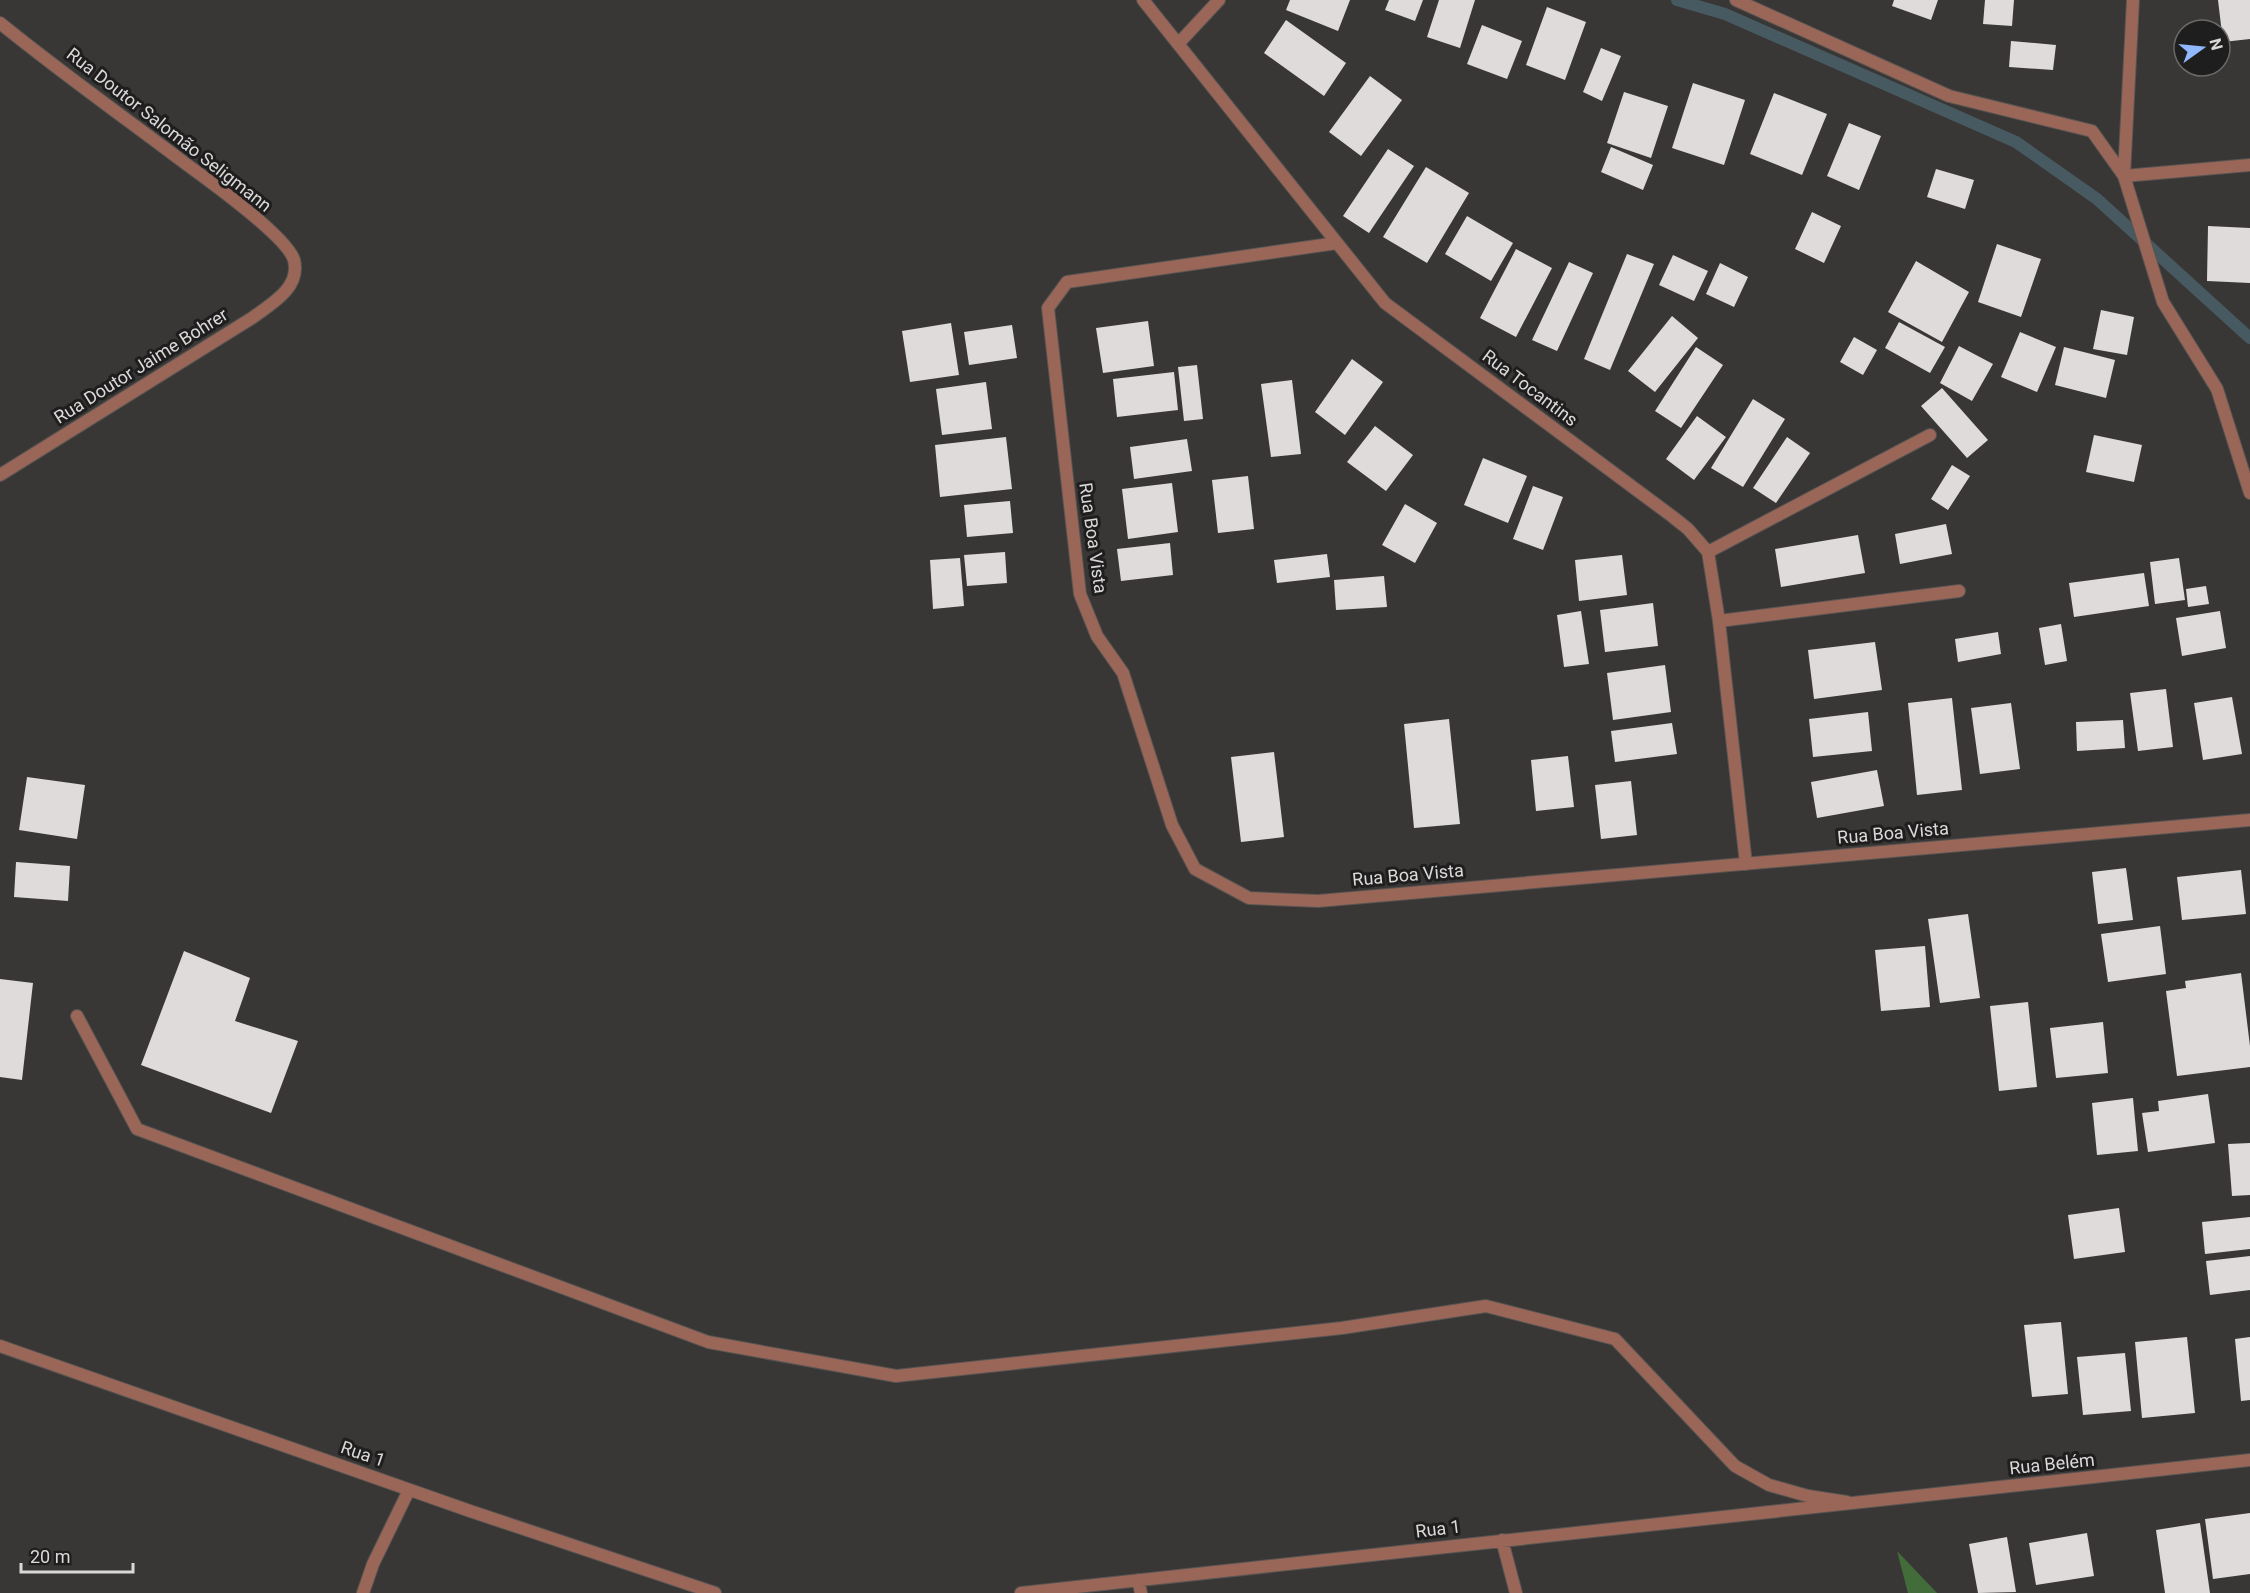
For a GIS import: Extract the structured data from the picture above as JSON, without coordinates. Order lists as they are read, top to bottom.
{
  "streets": {
    "street": [
      "Rua Doutor Salomão Seligmann",
      "Rua Doutor Jaime Bohrer",
      "Rua Tocantins",
      "Rua Boa Vista",
      "Rua 1",
      "Rua Belém"
    ]
  },
  "crossings": [
    ["Rua Doutor Salomão Seligmann", "Rua Doutor Jaime Bohrer"],
    ["Rua Tocantins", "Rua Boa Vista"],
    ["Rua 1", "Rua Belém"]
  ],
  "scale_bar": "20 m",
  "north": "right"
}
